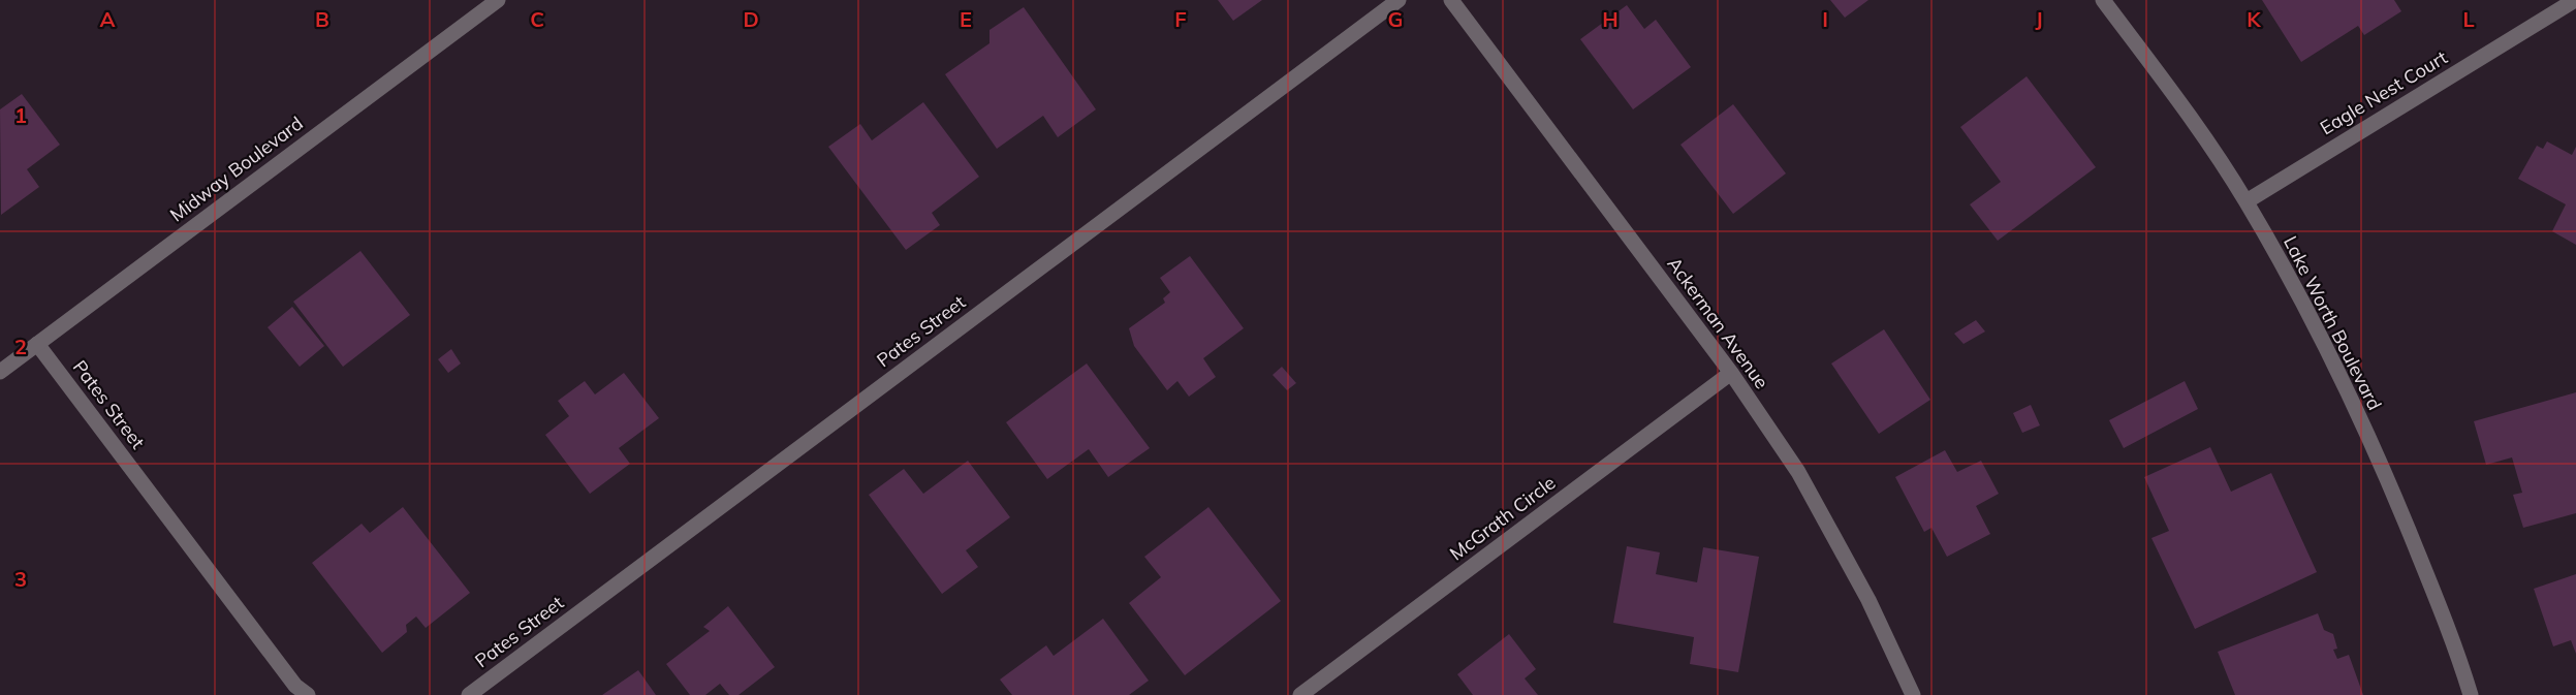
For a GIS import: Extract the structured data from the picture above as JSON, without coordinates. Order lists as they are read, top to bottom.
{
  "streets": {
    "street": [
      "Eagle Nest Court",
      "Midway Boulevard",
      "Ackerman Avenue",
      "Lake Worth Boulevard",
      "Pates Street",
      "McGrath Circle"
    ]
  },
  "crossings": [
    ["Eagle Nest Court", "Lake Worth Boulevard"],
    ["Midway Boulevard", "Pates Street"],
    ["Ackerman Avenue", "McGrath Circle"]
  ],
  "grid": {
    "columns": [
      "A",
      "B",
      "C",
      "D",
      "E",
      "F",
      "G",
      "H",
      "I",
      "J",
      "K",
      "L"
    ],
    "rows": ["1", "2", "3"]
  }
}
